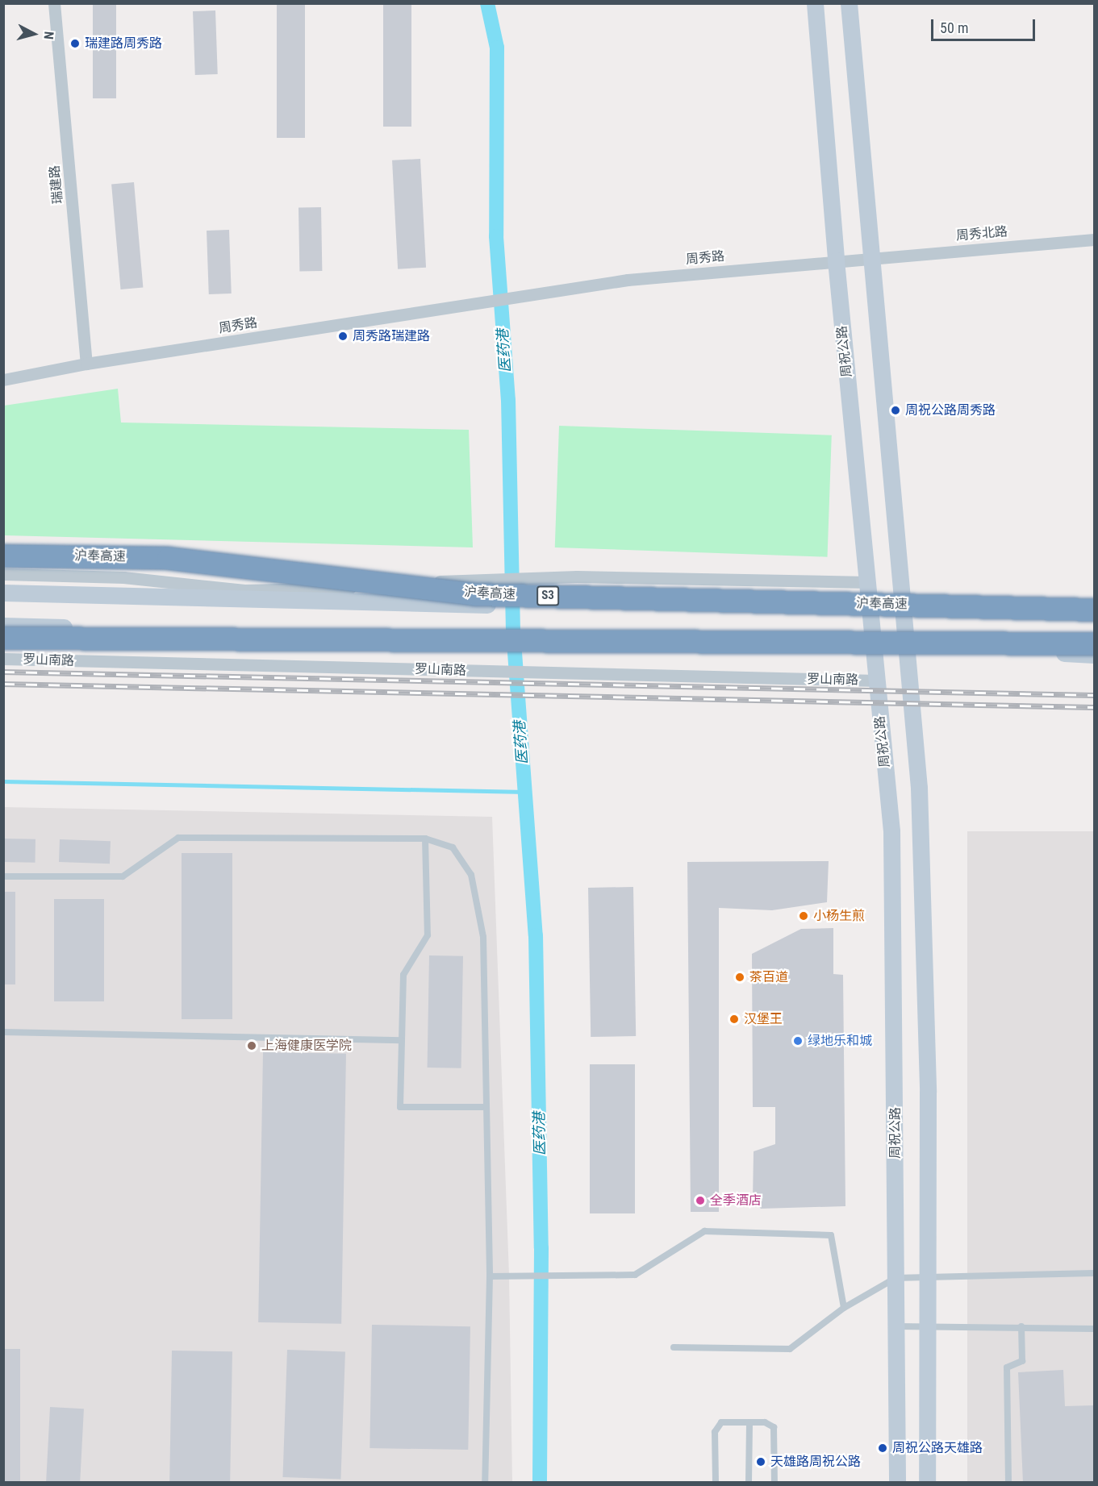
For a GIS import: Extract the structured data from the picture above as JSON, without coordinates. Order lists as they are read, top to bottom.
{
  "streets": {
    "highway": ["沪奉高速", "S3"],
    "street": [
      "瑞建路",
      "周秀北路",
      "周秀路",
      "周祝公路",
      "罗山南路"
    ]
  },
  "crossings": [
    ["瑞建路", "周秀路"],
    ["周秀北路", "周秀路"],
    ["周秀路", "周祝公路"],
    ["周祝公路", "罗山南路"]
  ],
  "water": ["医药港"],
  "places": [
    "瑞建路周秀路",
    "周秀路瑞建路",
    "周祝公路周秀路",
    "小杨生煎",
    "茶百道",
    "汉堡王",
    "绿地乐和城",
    "上海健康医学院",
    "全季酒店",
    "周祝公路天雄路",
    "天雄路周祝公路"
  ],
  "scale_bar": "50 m",
  "north": "right"
}
